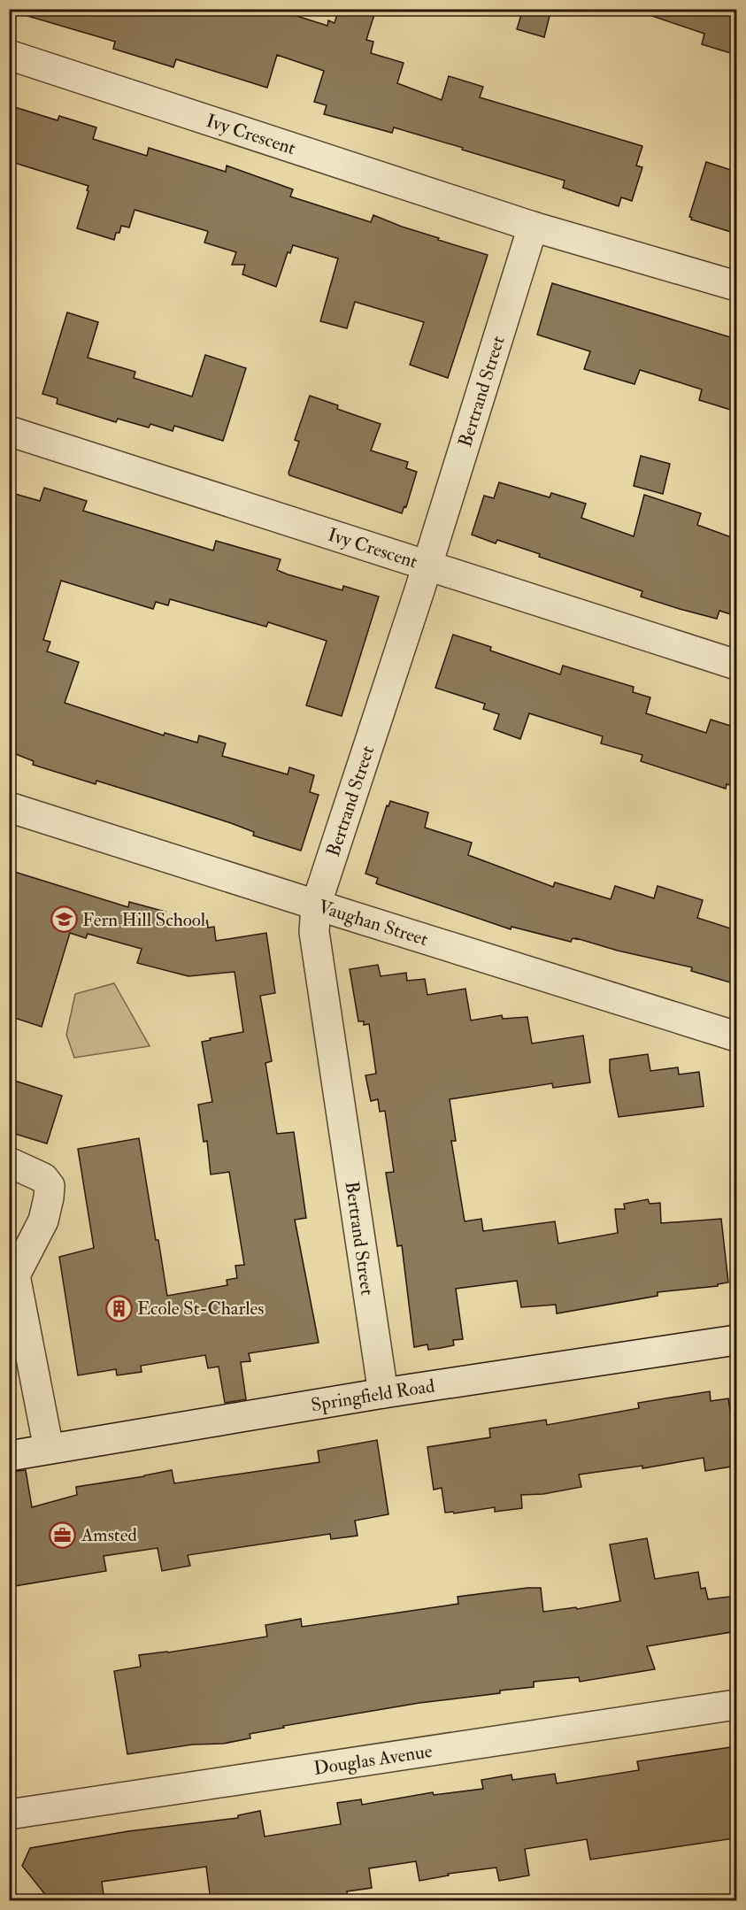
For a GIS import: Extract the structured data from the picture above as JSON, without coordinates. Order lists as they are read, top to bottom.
{
  "streets": {
    "street": [
      "Ivy Crescent",
      "Bertrand Street",
      "Vaughan Street",
      "Springfield Road",
      "Douglas Avenue"
    ]
  },
  "crossings": [
    ["Ivy Crescent", "Bertrand Street"],
    ["Bertrand Street", "Vaughan Street"],
    ["Bertrand Street", "Springfield Road"]
  ],
  "places": {
    "school or university": ["Fern Hill School"],
    "building": ["Ecole St-Charles"],
    "office": ["Amsted"]
  }
}
